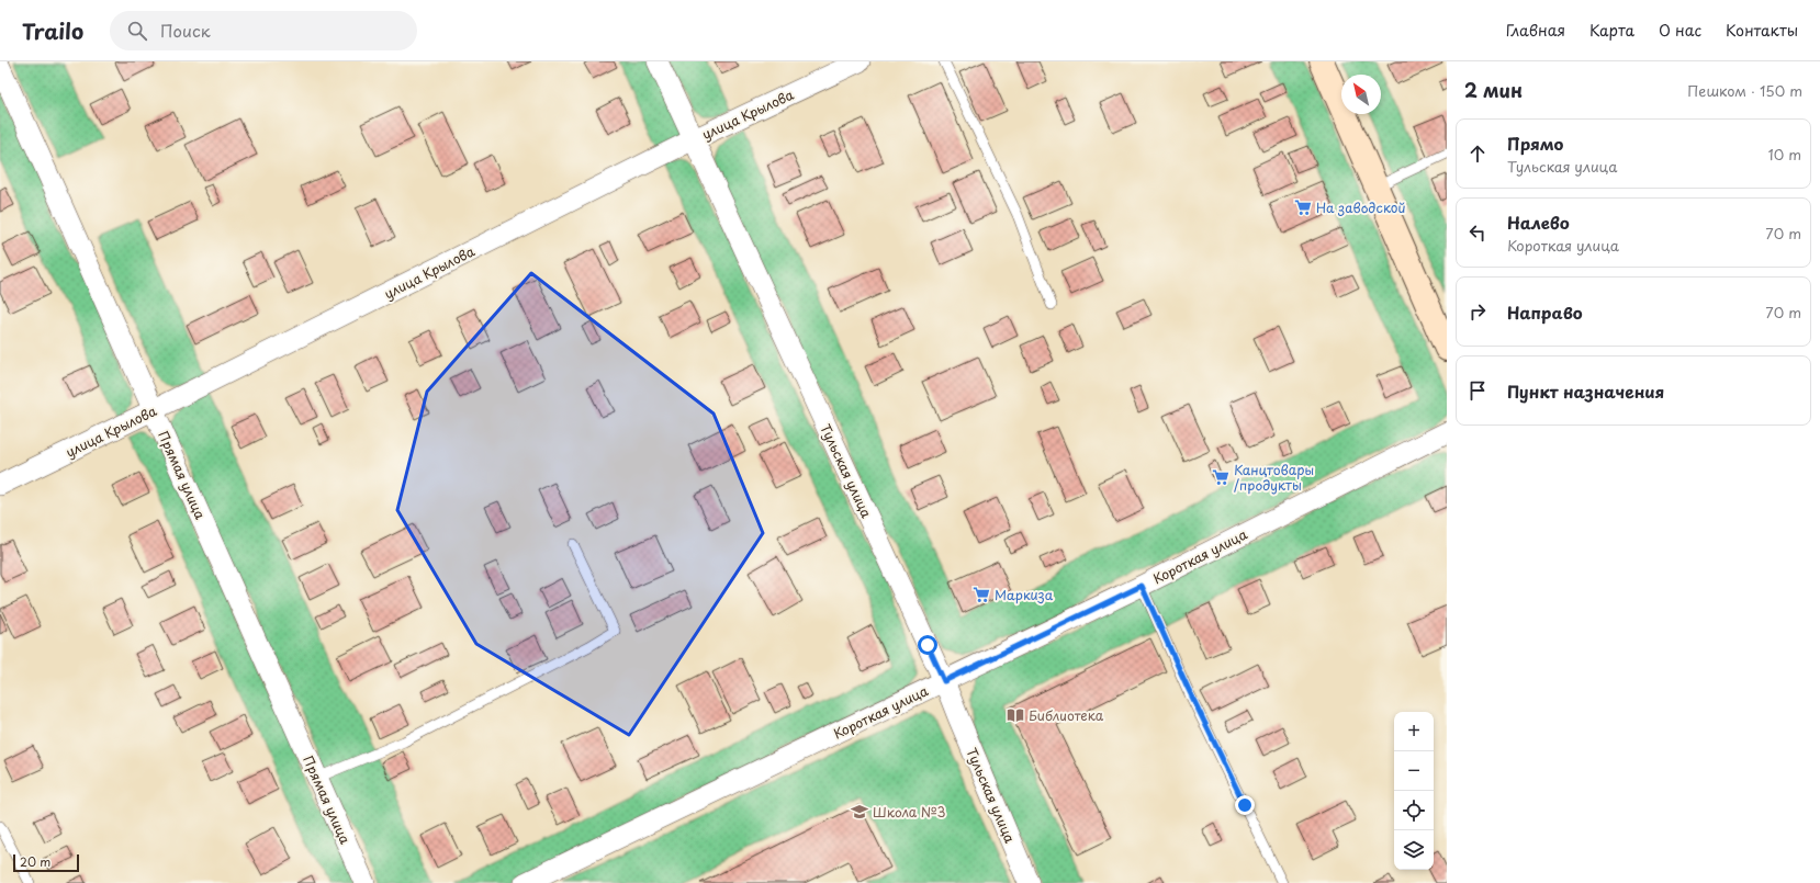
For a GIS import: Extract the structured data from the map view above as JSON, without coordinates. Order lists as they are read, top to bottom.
{
  "streets": {
    "street": [
      "улица Крылова",
      "Тульская улица",
      "Прямая улица",
      "Короткая улица"
    ]
  },
  "crossings": [
    ["улица Крылова", "Тульская улица"],
    ["улица Крылова", "Прямая улица"],
    ["Тульская улица", "Короткая улица"]
  ],
  "places": {
    "supermarket": ["На заводской", "Канцтовары /продукты", "Маркиза"],
    "library": ["Библиотека"],
    "school or university": ["Школа №3"]
  },
  "scale_bar": "20 m",
  "north": "top left",
  "page": {
    "header": "Trailo",
    "search": "Поиск",
    "nav": [
      "Главная",
      "Карта",
      "О нас",
      "Контакты"
    ],
    "heading": ["2 мин", "Пешком · 150 m"],
    "list": [
      ["Прямо", "Тульская улица", "10 m"],
      ["Налево", "Короткая улица", "70 m"],
      ["Направо", "70 m"],
      "Пункт назначения"
    ],
    "map_buttons": ["+", "−"],
    "scale": "20 m"
  }
}
